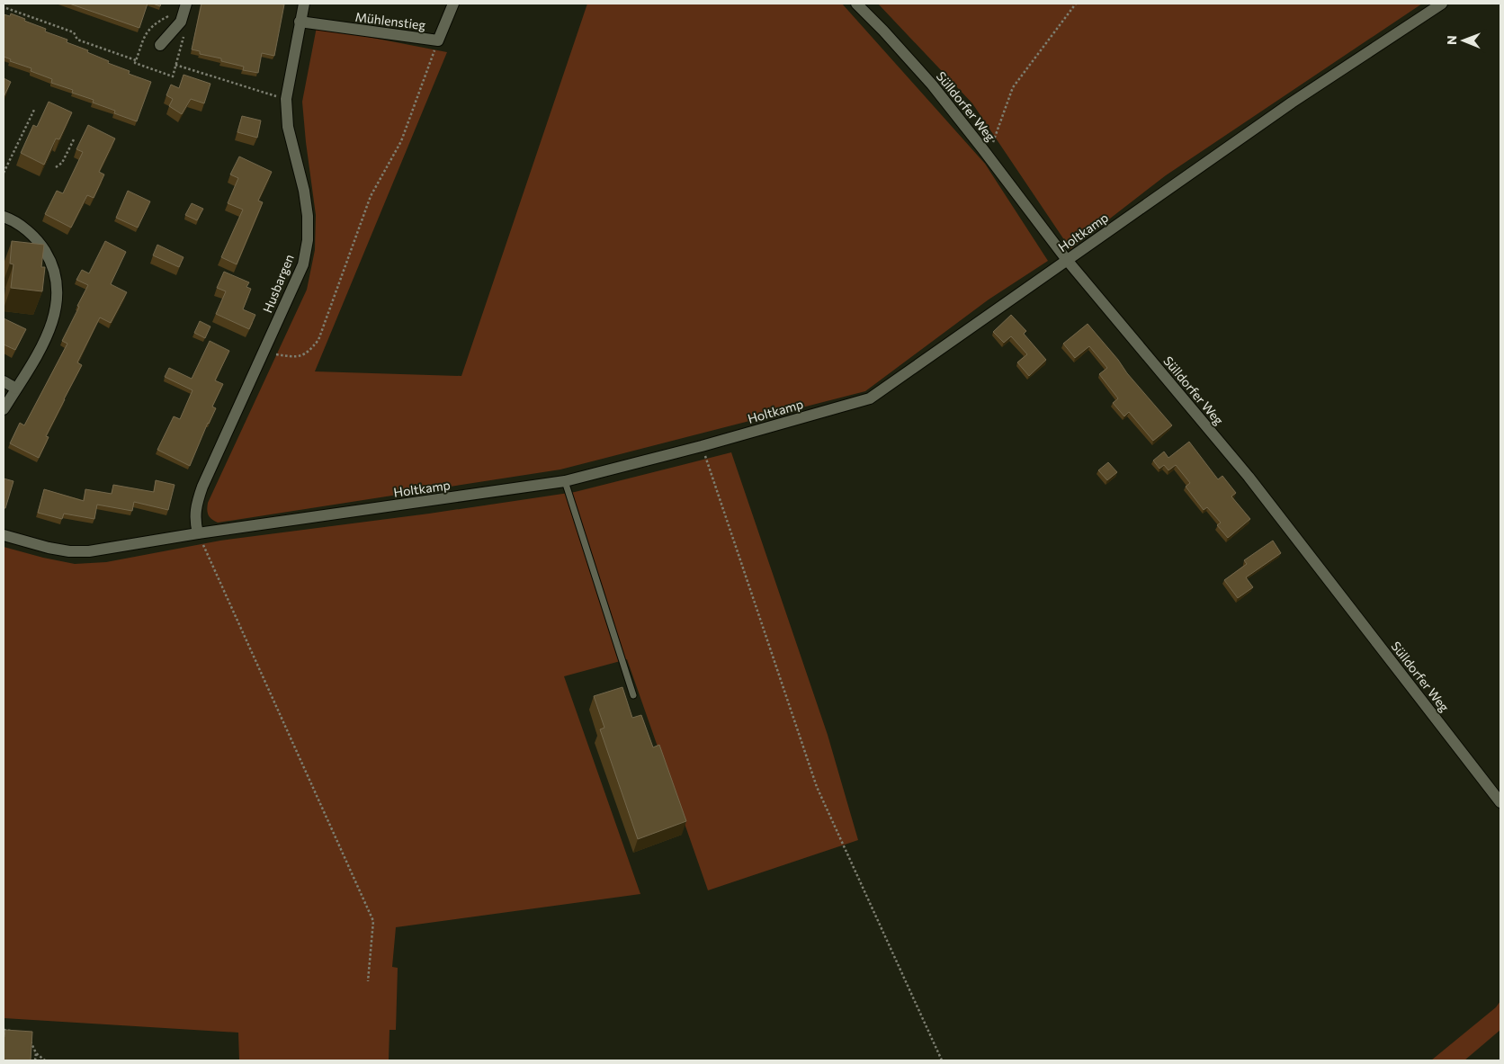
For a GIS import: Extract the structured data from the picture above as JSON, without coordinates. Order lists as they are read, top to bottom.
{
  "streets": {
    "street": [
      "Mühlenstieg",
      "Sülldorfer Weg",
      "Holtkamp",
      "Husbargen"
    ]
  },
  "crossings": [
    ["Mühlenstieg", "Husbargen"],
    ["Sülldorfer Weg", "Holtkamp"],
    ["Holtkamp", "Husbargen"]
  ],
  "north": "left"
}
